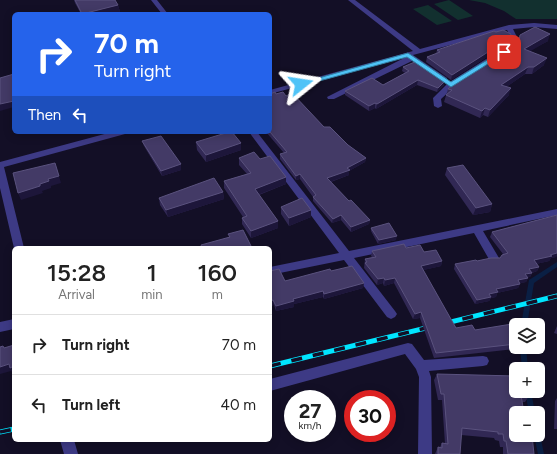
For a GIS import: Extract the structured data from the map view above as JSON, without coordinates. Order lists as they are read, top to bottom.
{
  "page": {
    "turn": ["70 m", "Turn right"],
    "then": "Then",
    "eta": [
      "15:28",
      "Arrival",
      "1",
      "min",
      "160",
      "m"
    ],
    "list": [
      {
        "name": "Turn right",
        "value": "70 m"
      },
      {
        "name": "Turn left",
        "value": "40 m"
      }
    ],
    "map_buttons": ["+", "−"],
    "speed": "27 km/h",
    "limit": "30"
  }
}
